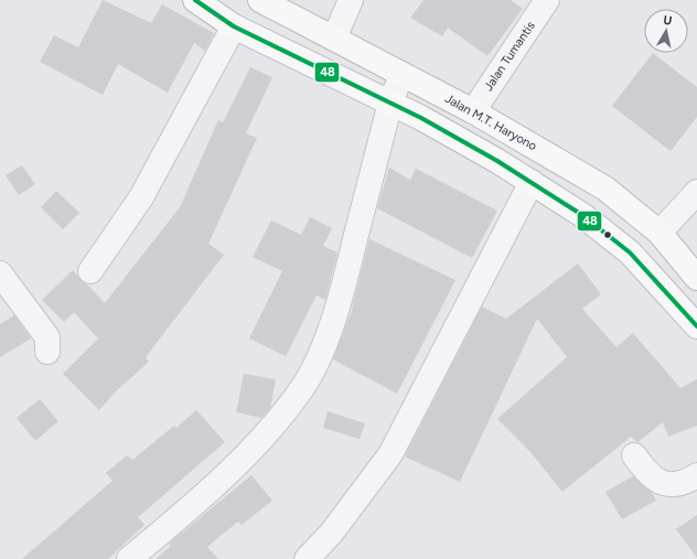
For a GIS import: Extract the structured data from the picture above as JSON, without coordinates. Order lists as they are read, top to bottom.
{
  "streets": {
    "highway": ["Jalan M.T. Haryono"],
    "street": ["Jalan Tumantis"]
  },
  "crossings": [
    ["Jalan Tumantis", "Jalan M.T. Haryono"]
  ],
  "lines": ["transit line 48"],
  "north": "top"
}
